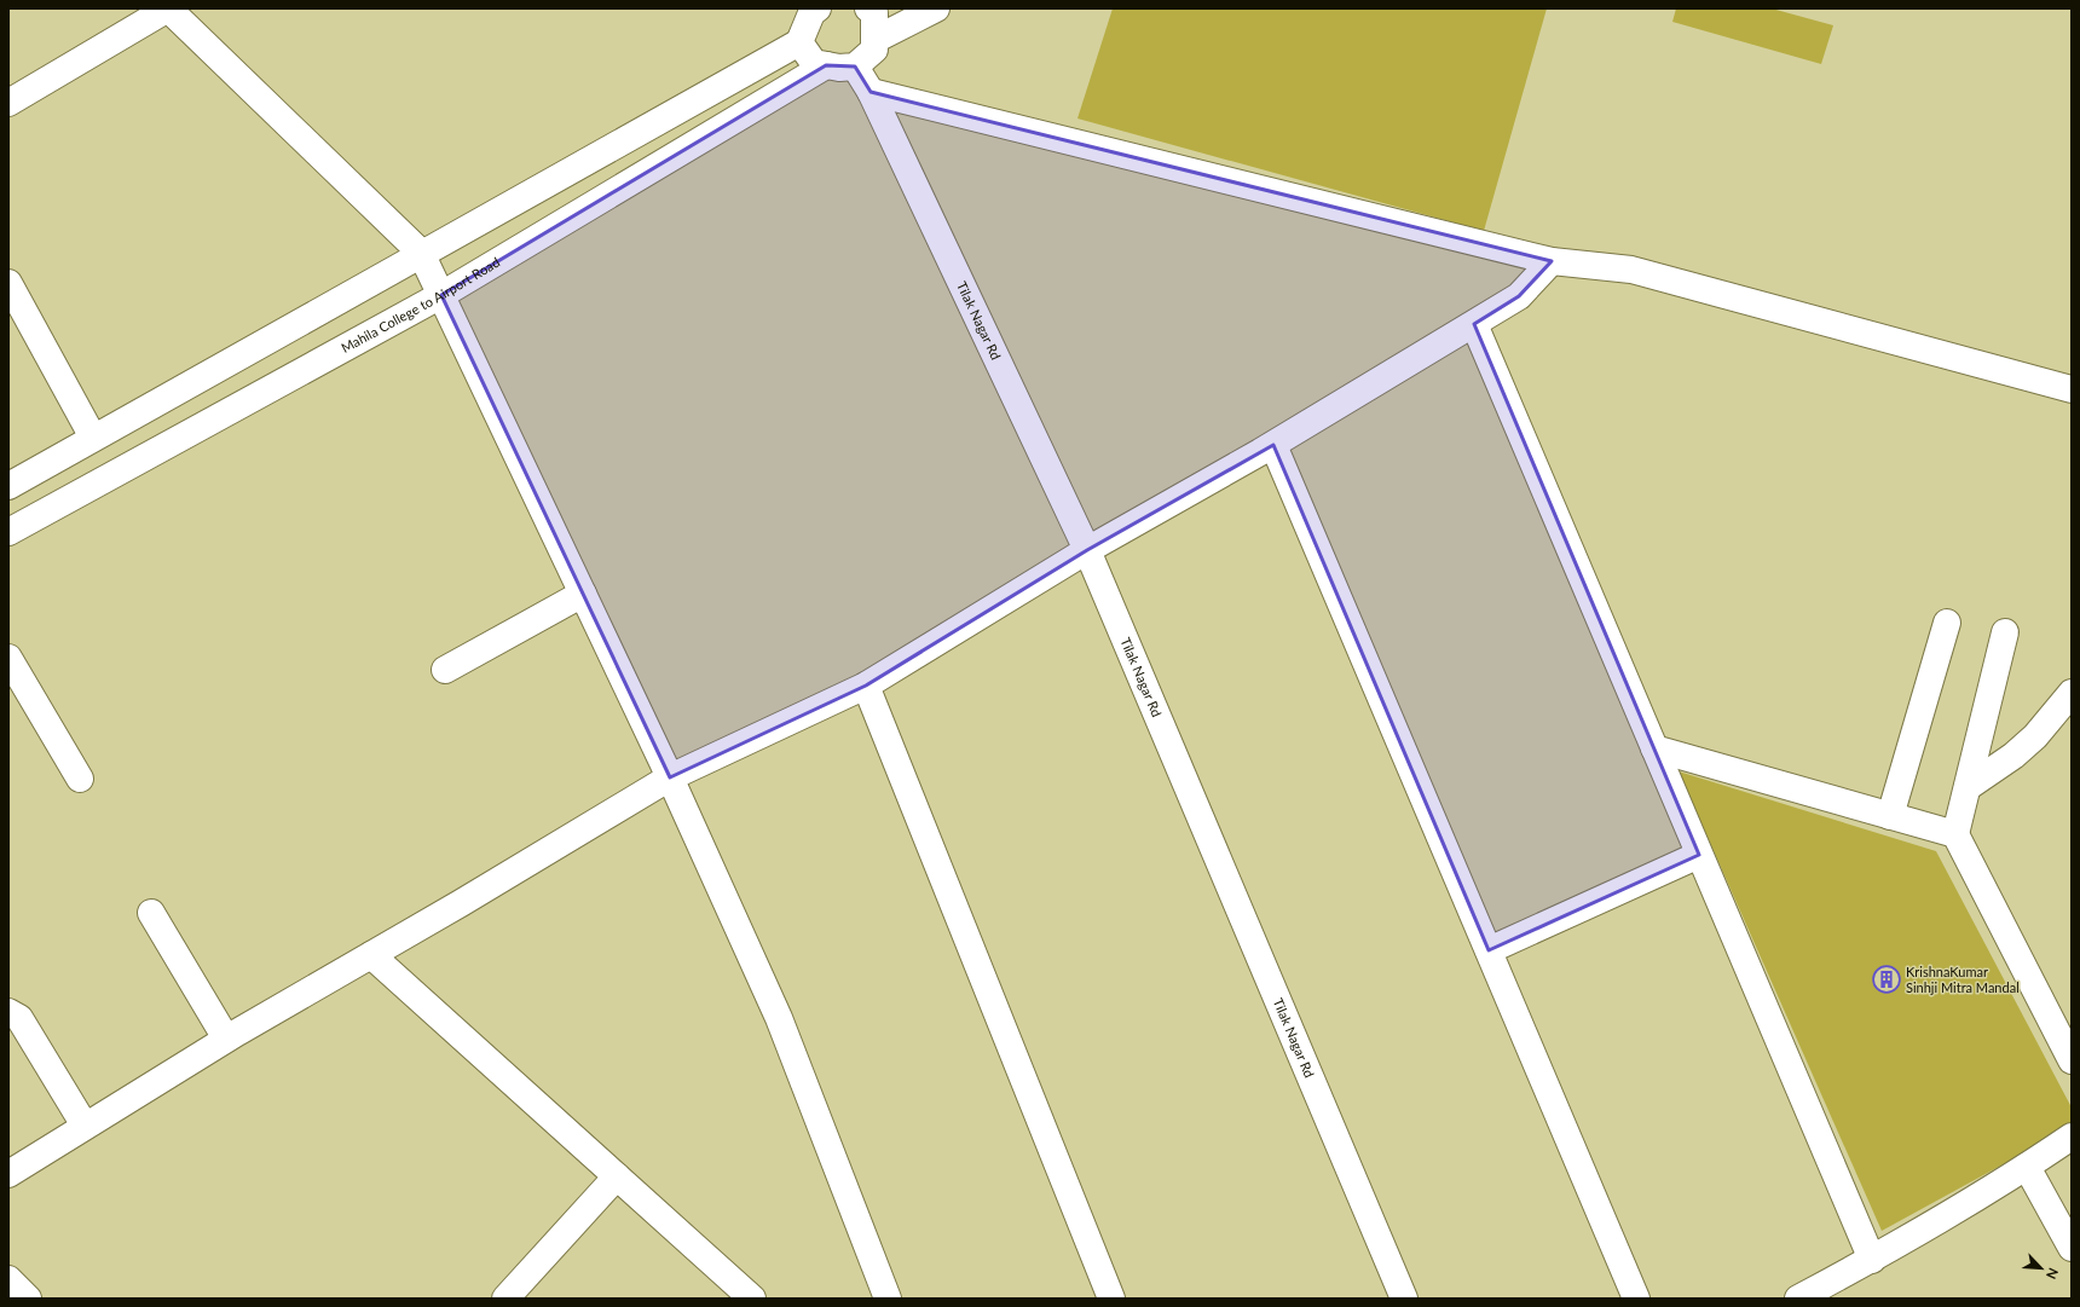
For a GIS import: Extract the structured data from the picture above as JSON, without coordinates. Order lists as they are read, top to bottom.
{
  "streets": {
    "street": ["Mahila College to Airport Road", "Tilak Nagar Rd"]
  },
  "places": {
    "building": ["KrishnaKumar Sinhji Mitra Mandal"]
  },
  "north": "bottom right"
}
